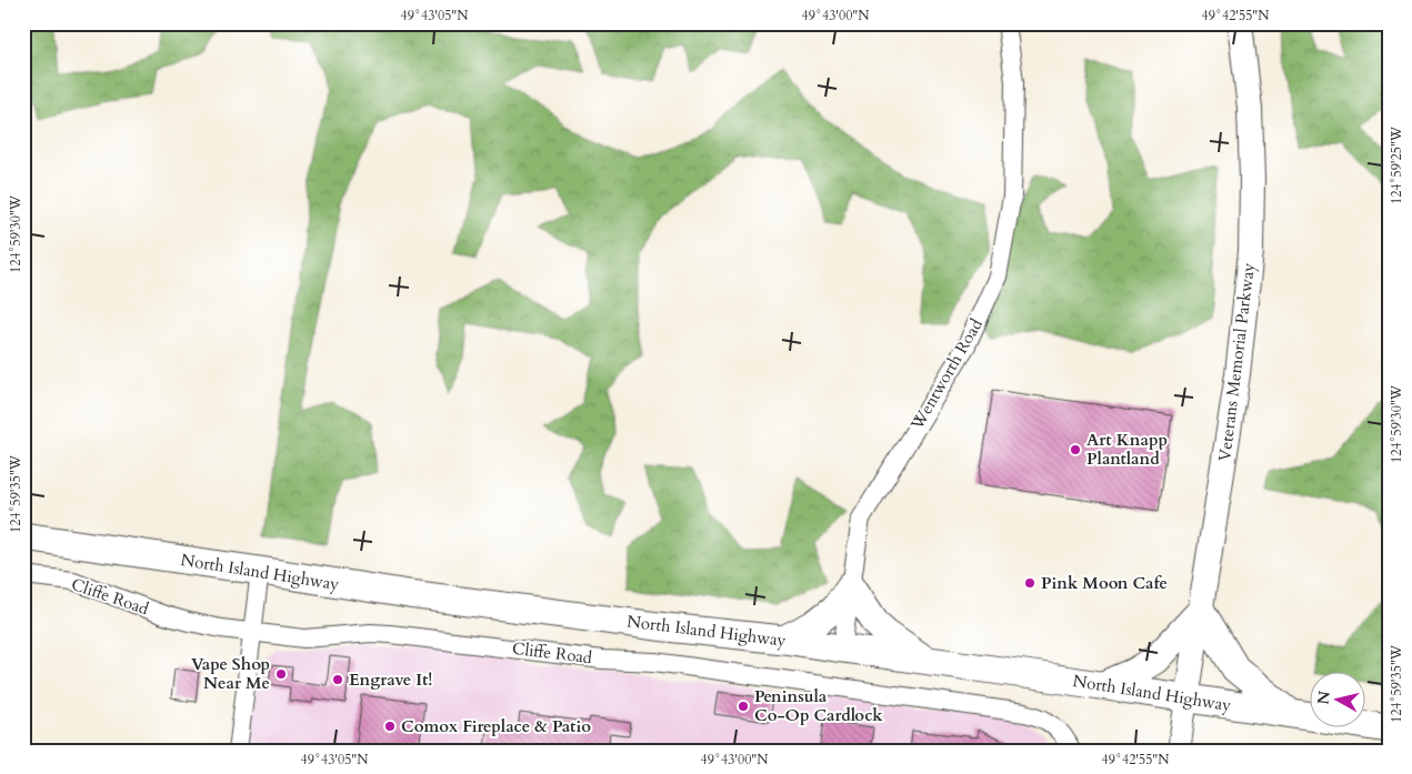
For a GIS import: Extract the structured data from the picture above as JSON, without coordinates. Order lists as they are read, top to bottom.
{
  "streets": {
    "main road": ["Veterans Memorial Parkway", "North Island Highway"],
    "street": ["Wentworth Road", "Cliffe Road"]
  },
  "crossings": [
    ["Veterans Memorial Parkway", "North Island Highway"],
    ["Wentworth Road", "North Island Highway"]
  ],
  "places": [
    "Art Knapp Plantland",
    "Pink Moon Cafe",
    "Vape Shop Near Me",
    "Engrave It!",
    "Peninsula Co-Op Cardlock",
    "Comox Fireplace & Patio"
  ],
  "north": "left",
  "coordinates": [
    "49°43'05\"N",
    "49°43'00\"N",
    "49°42'55\"N",
    "124°59'25\"W",
    "124°59'30\"W",
    "124°59'35\"W"
  ]
}
